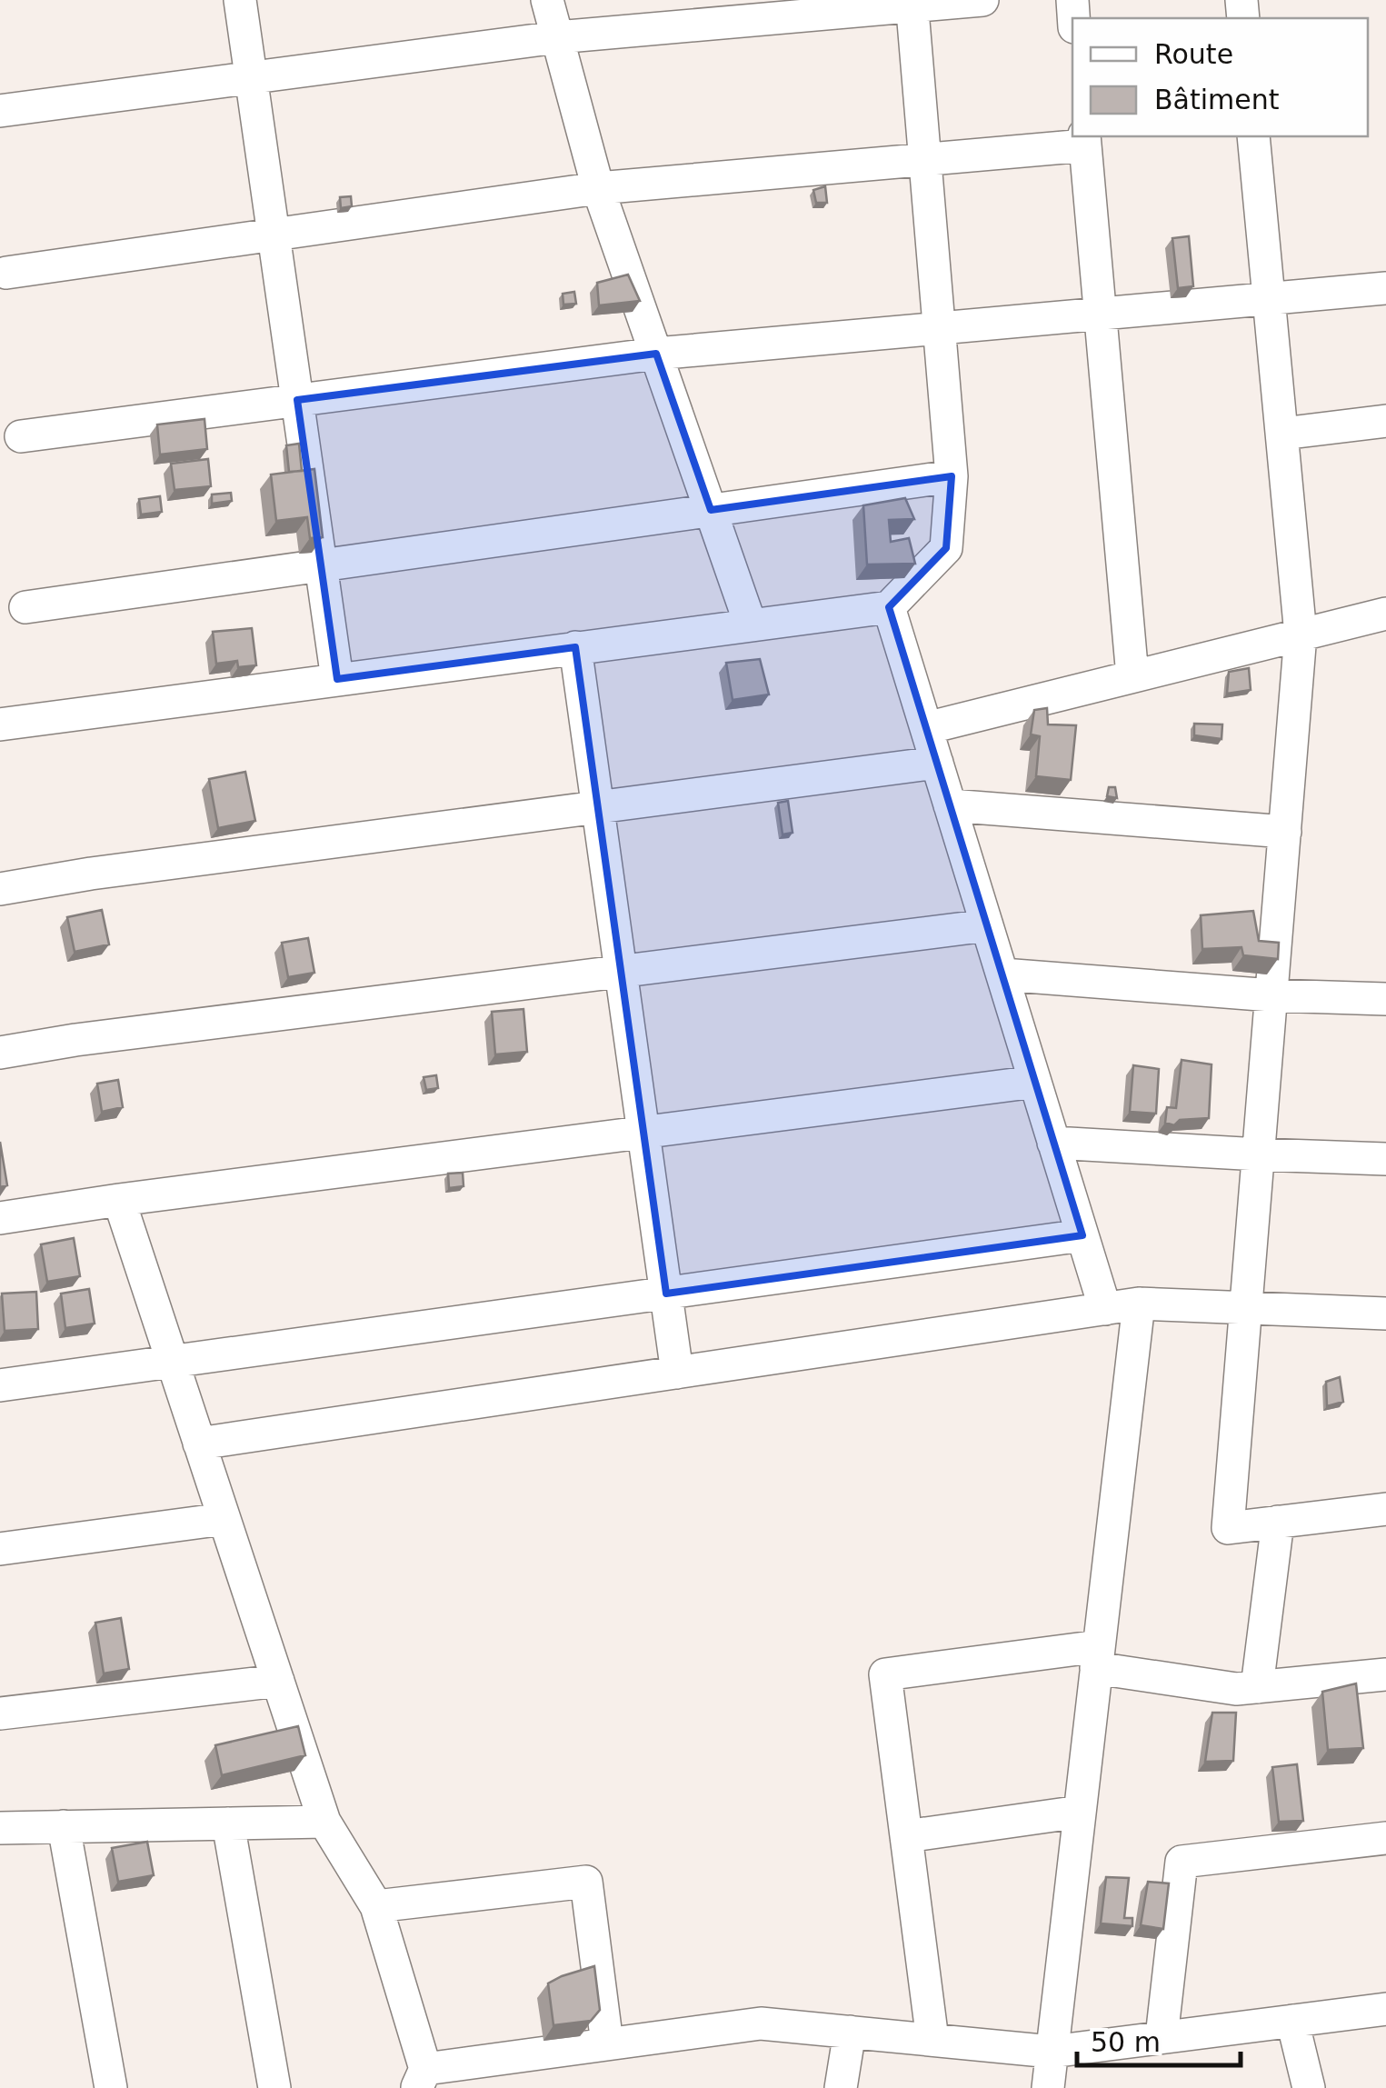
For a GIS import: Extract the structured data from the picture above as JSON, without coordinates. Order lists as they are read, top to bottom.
{
  "legend": ["Route", "Bâtiment"],
  "scale_bar": "50 m"
}
